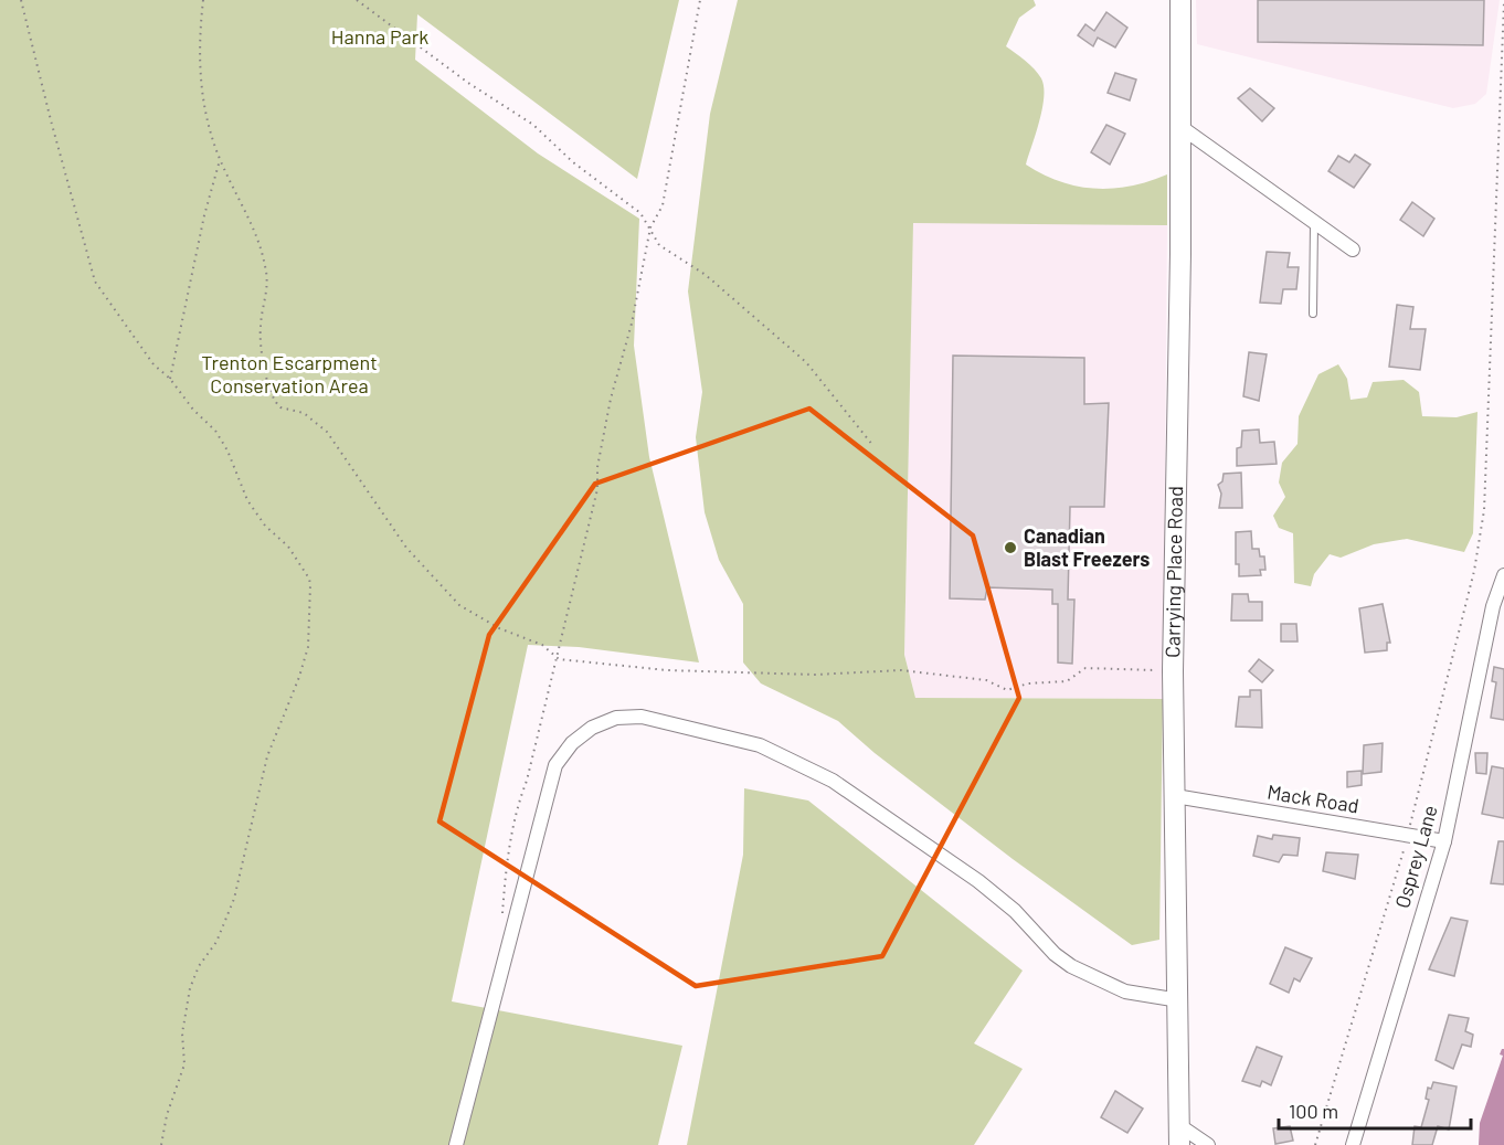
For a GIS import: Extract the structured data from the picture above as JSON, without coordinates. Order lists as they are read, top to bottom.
{
  "streets": {
    "main road": ["Carrying Place Road"],
    "street": ["Mack Road", "Osprey Lane"]
  },
  "crossings": [
    ["Carrying Place Road", "Mack Road"],
    ["Mack Road", "Osprey Lane"]
  ],
  "parks": ["Hanna Park", "Trenton Escarpment Conservation Area"],
  "places": ["Canadian Blast Freezers"],
  "scale_bar": "100 m"
}
